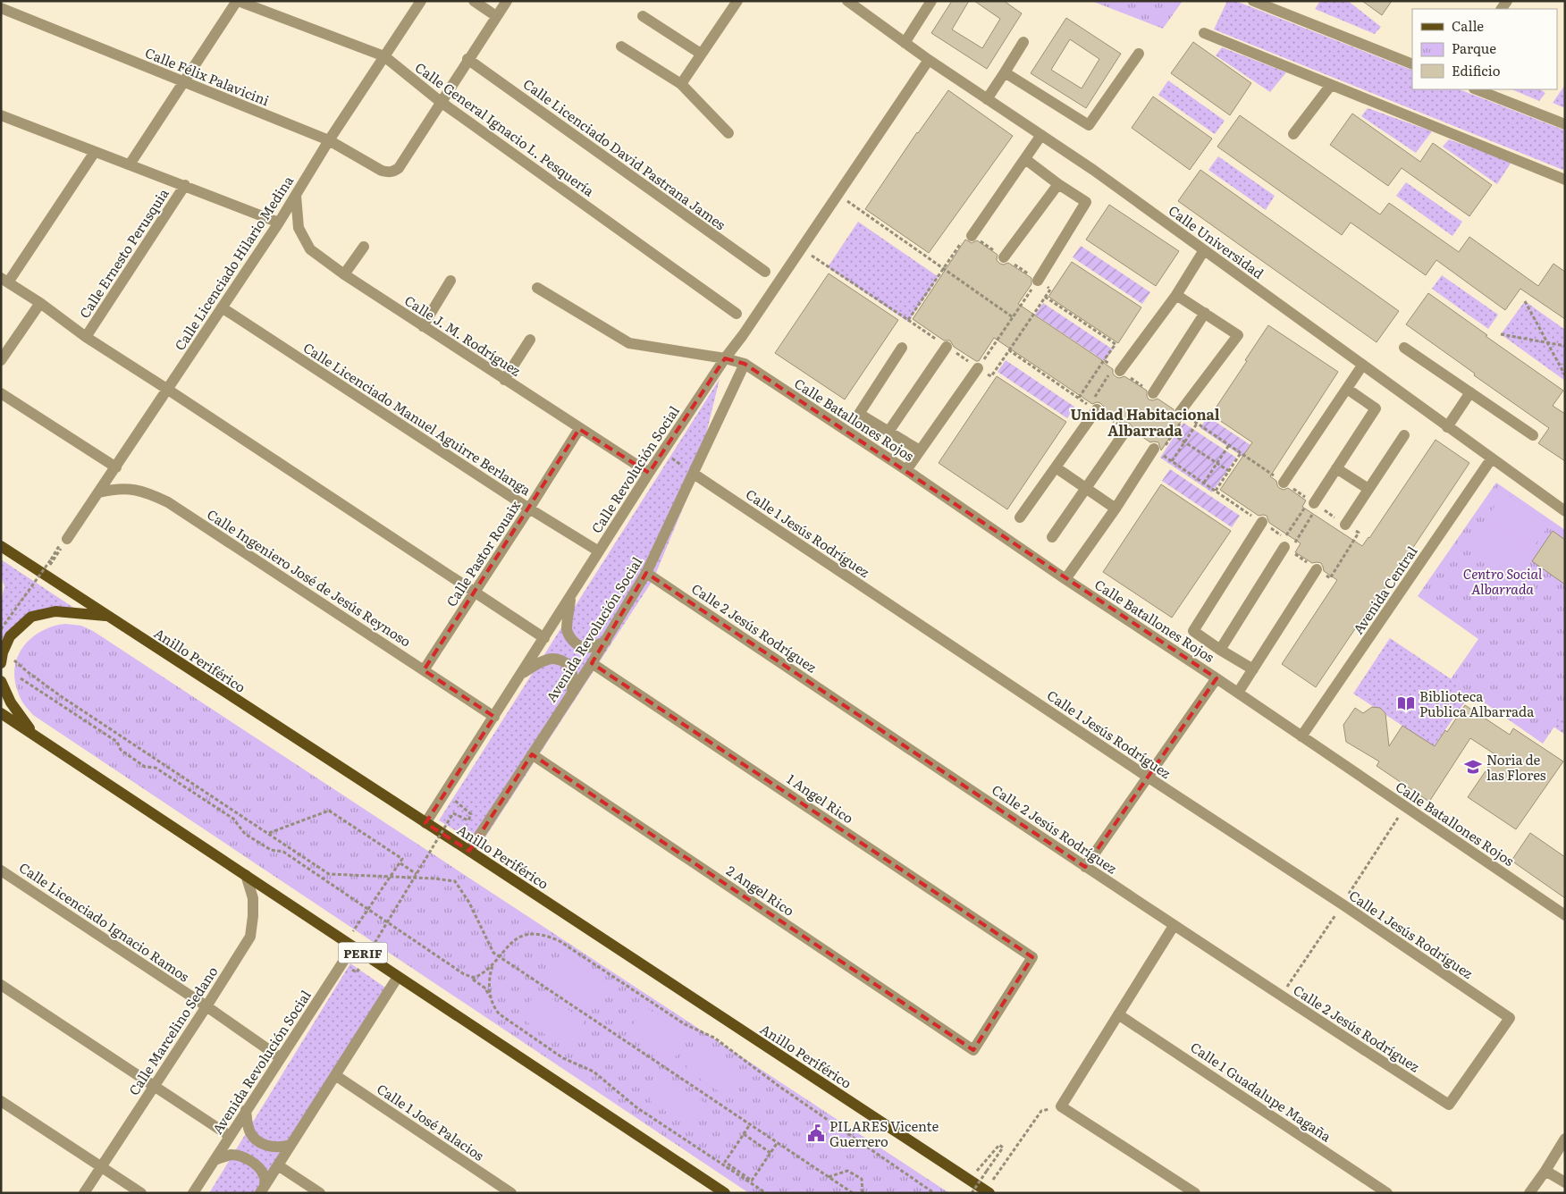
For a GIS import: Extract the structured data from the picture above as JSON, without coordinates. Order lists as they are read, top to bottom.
{
  "streets": {
    "main road": ["Anillo Periférico", "PERIF"],
    "street": [
      "Calle Félix Palavicini",
      "Calle General Ignacio L. Pesquería",
      "Calle Licenciado David Pastrana James",
      "Calle Universidad",
      "Calle Ernesto Perusquia",
      "Calle Licenciado Hilario Medina",
      "Calle J. M. Rodríguez",
      "Calle Licenciado Manuel Aguirre Berlanga",
      "Calle Batallones Rojos",
      "Calle Revolución Social",
      "Calle 1 Jesús Rodríguez",
      "Calle Pastor Rouaix",
      "Calle Ingeniero José de Jesús Reynoso",
      "Avenida Central",
      "Calle 2 Jesús Rodríguez",
      "Avenida Revolución Social",
      "1 Angel Rico",
      "2 Angel Rico",
      "Calle Licenciado Ignacio Ramos",
      "Calle Marcelino Sedano",
      "Calle 1 Guadalupe Magaña",
      "Calle 1 José Palacios"
    ]
  },
  "crossings": [
    ["Calle Félix Palavicini", "Calle General Ignacio L. Pesquería"],
    ["Calle Félix Palavicini", "Calle Licenciado Hilario Medina"],
    ["Calle General Ignacio L. Pesquería", "Calle Licenciado Hilario Medina"],
    ["Calle Universidad", "Calle Revolución Social"],
    ["Calle Universidad", "Avenida Central"],
    ["Calle Licenciado Hilario Medina", "Calle J. M. Rodríguez"],
    ["Calle Licenciado Hilario Medina", "Calle Licenciado Manuel Aguirre Berlanga"],
    ["Calle Licenciado Hilario Medina", "Calle Ingeniero José de Jesús Reynoso"],
    ["Calle J. M. Rodríguez", "Calle Revolución Social"],
    ["Calle J. M. Rodríguez", "Calle Pastor Rouaix"],
    ["Calle Licenciado Manuel Aguirre Berlanga", "Calle Revolución Social"],
    ["Calle Licenciado Manuel Aguirre Berlanga", "Calle Pastor Rouaix"],
    ["Calle Batallones Rojos", "Calle Revolución Social"],
    ["Calle Batallones Rojos", "Avenida Central"],
    ["Calle Batallones Rojos", "Avenida Revolución Social"],
    ["Calle Revolución Social", "Calle Ingeniero José de Jesús Reynoso"],
    ["Calle Revolución Social", "Avenida Revolución Social"],
    ["Calle Revolución Social", "Anillo Periférico"],
    ["Calle 1 Jesús Rodríguez", "Calle 2 Jesús Rodríguez"],
    ["Calle 1 Jesús Rodríguez", "Avenida Revolución Social"],
    ["Calle Pastor Rouaix", "Calle Ingeniero José de Jesús Reynoso"],
    ["Calle 2 Jesús Rodríguez", "Avenida Revolución Social"],
    ["Avenida Revolución Social", "Anillo Periférico"],
    ["Avenida Revolución Social", "1 Angel Rico"],
    ["Avenida Revolución Social", "2 Angel Rico"],
    ["Avenida Revolución Social", "Calle Licenciado Ignacio Ramos"],
    ["Avenida Revolución Social", "PERIF"],
    ["1 Angel Rico", "2 Angel Rico"],
    ["Calle Licenciado Ignacio Ramos", "Calle Marcelino Sedano"],
    ["PERIF", "Calle Marcelino Sedano"]
  ],
  "districts": ["Unidad Habitacional Albarrada"],
  "parks": ["Centro Social Albarrada"],
  "places": {
    "library": ["Biblioteca Publica Albarrada"],
    "school or university": ["Noria de las Flores"],
    "public building": ["PILARES Vicente Guerrero"]
  },
  "legend": ["Calle", "Parque", "Edificio"]
}
